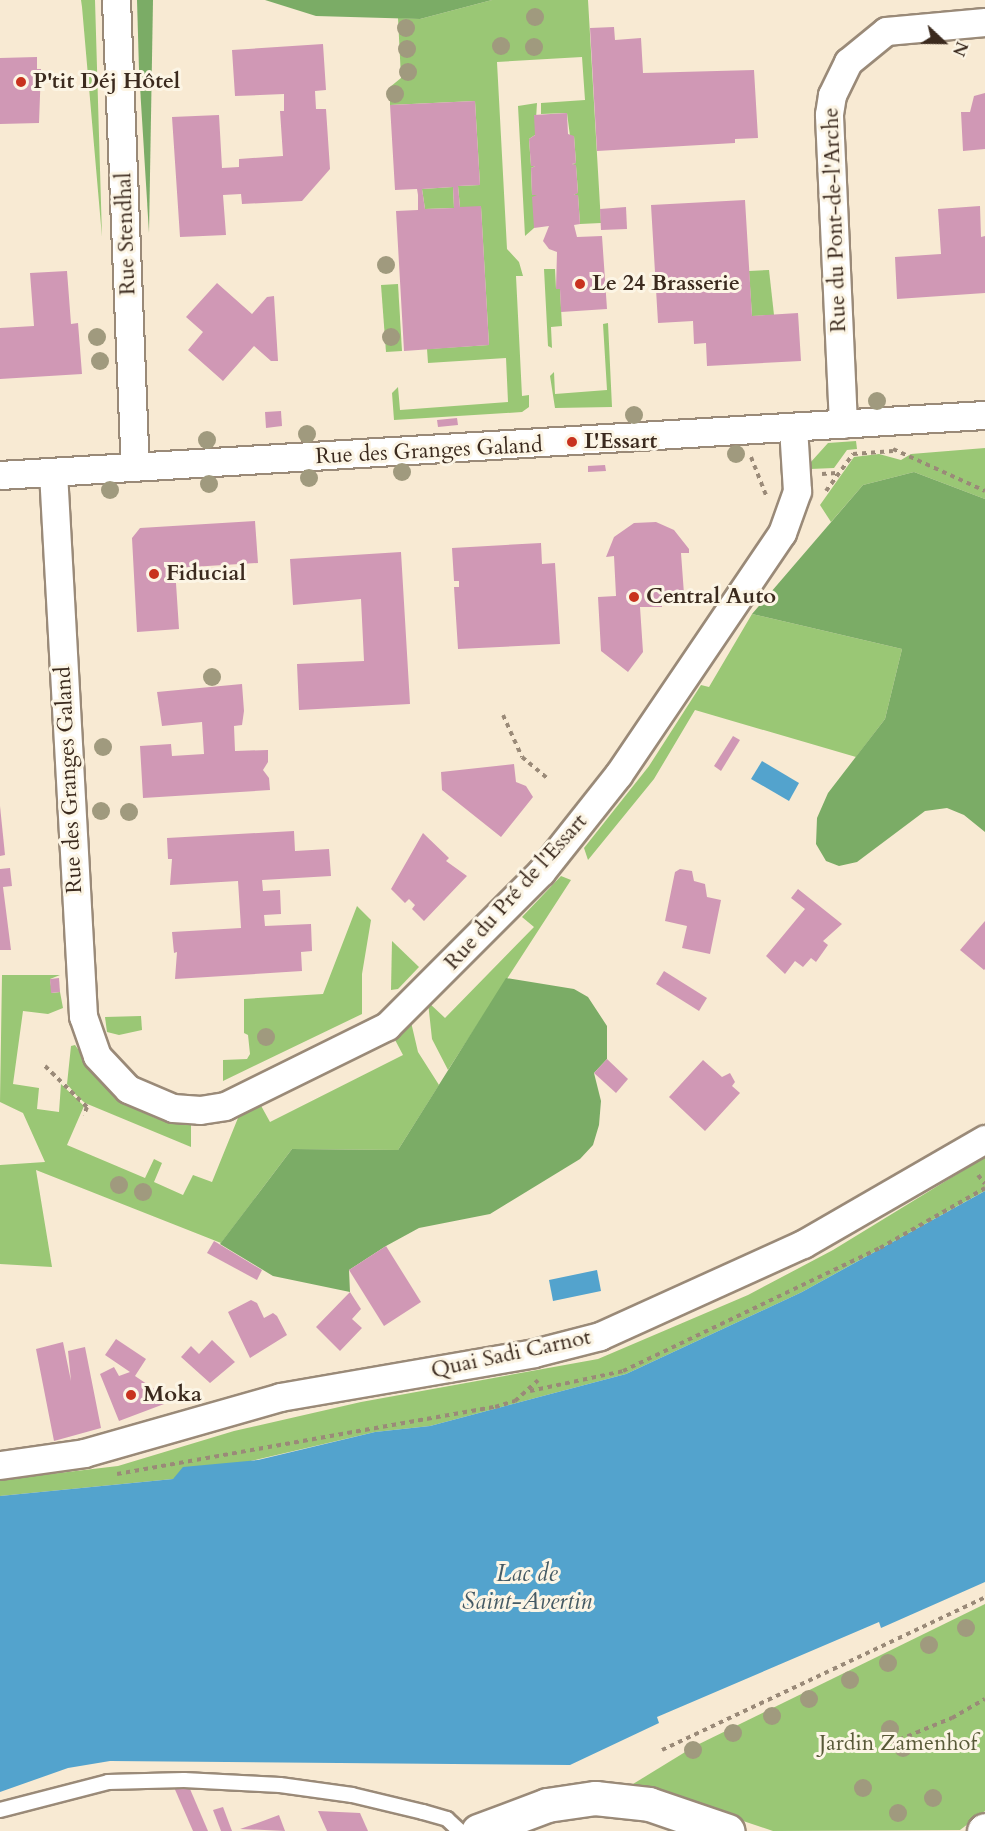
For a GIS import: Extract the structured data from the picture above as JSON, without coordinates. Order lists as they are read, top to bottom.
{
  "streets": {
    "street": [
      "Rue du Pont-de-l'Arche",
      "Rue Stendhal",
      "Rue des Granges Galand",
      "Rue du Pré de l'Essart",
      "Quai Sadi Carnot"
    ]
  },
  "crossings": [
    ["Rue du Pont-de-l'Arche", "Rue des Granges Galand"],
    ["Rue Stendhal", "Rue des Granges Galand"],
    ["Rue des Granges Galand", "Rue du Pré de l'Essart"]
  ],
  "water": ["Lac de Saint-Avertin"],
  "parks": ["Jardin Zamenhof"],
  "places": [
    "P'tit Déj Hôtel",
    "Le 24 Brasserie",
    "L'Essart",
    "Fiducial",
    "Central Auto",
    "Moka"
  ],
  "north": "right"
}
